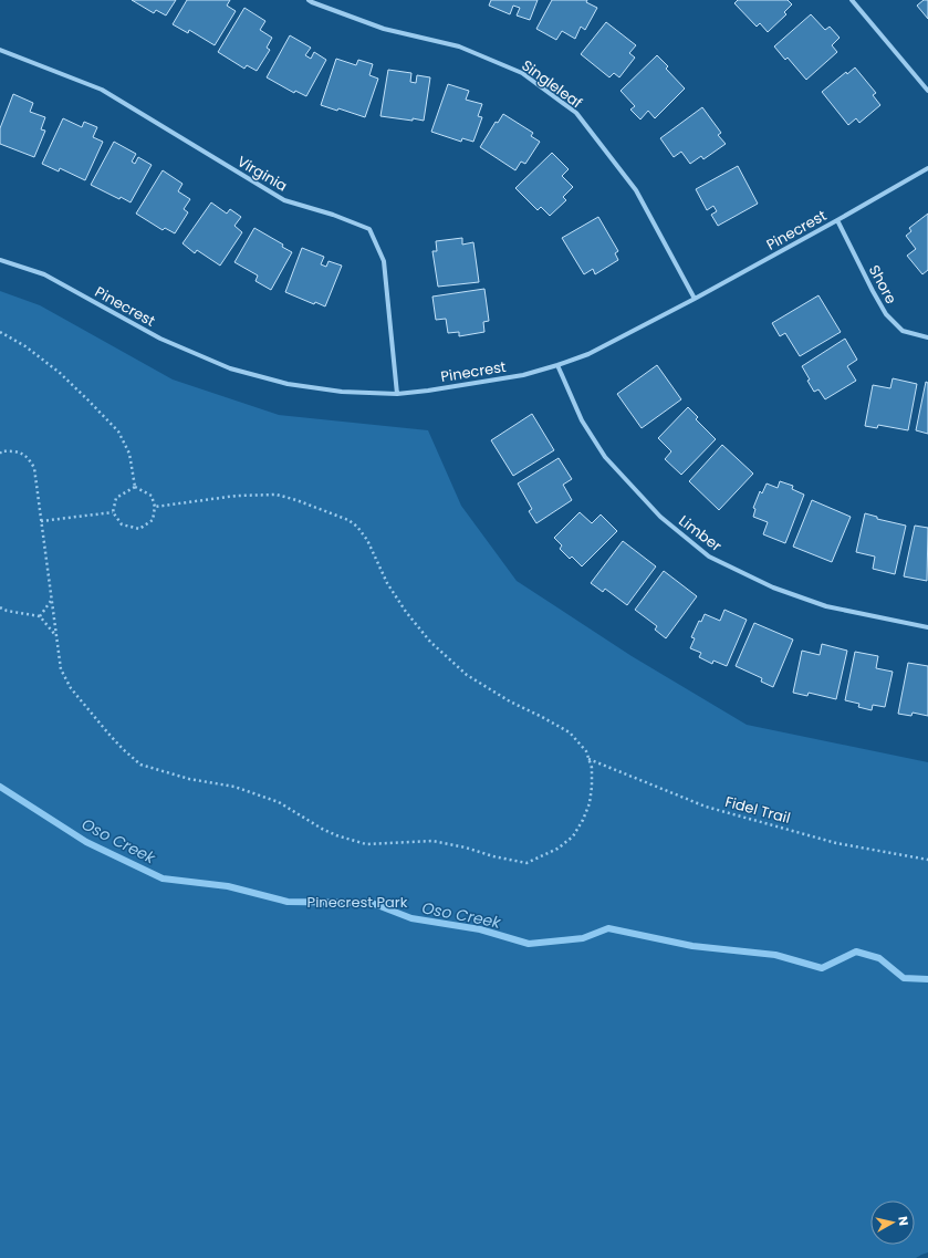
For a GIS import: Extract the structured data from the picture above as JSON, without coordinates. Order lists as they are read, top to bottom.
{
  "streets": {
    "street": [
      "Singleleaf",
      "Virginia",
      "Pinecrest",
      "Shore",
      "Limber"
    ],
    "path": ["Fidel Trail"]
  },
  "crossings": [
    ["Singleleaf", "Pinecrest"],
    ["Virginia", "Pinecrest"],
    ["Pinecrest", "Shore"],
    ["Pinecrest", "Limber"]
  ],
  "water": ["Oso Creek"],
  "parks": ["Pinecrest Park"],
  "north": "right"
}
